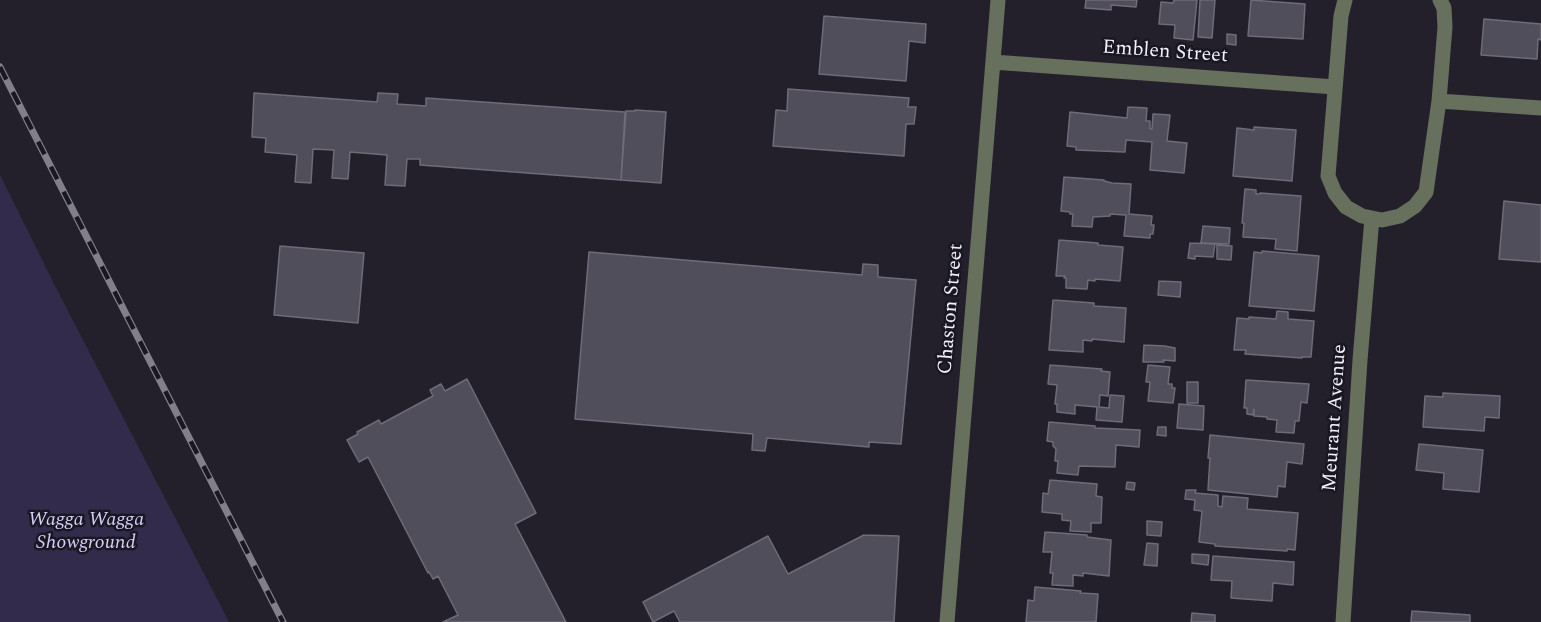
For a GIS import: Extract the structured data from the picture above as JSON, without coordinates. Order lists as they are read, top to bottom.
{
  "streets": {
    "street": ["Emblen Street", "Chaston Street", "Meurant Avenue"]
  },
  "crossings": [
    ["Emblen Street", "Chaston Street"]
  ],
  "parks": ["Wagga Wagga Showground"]
}
